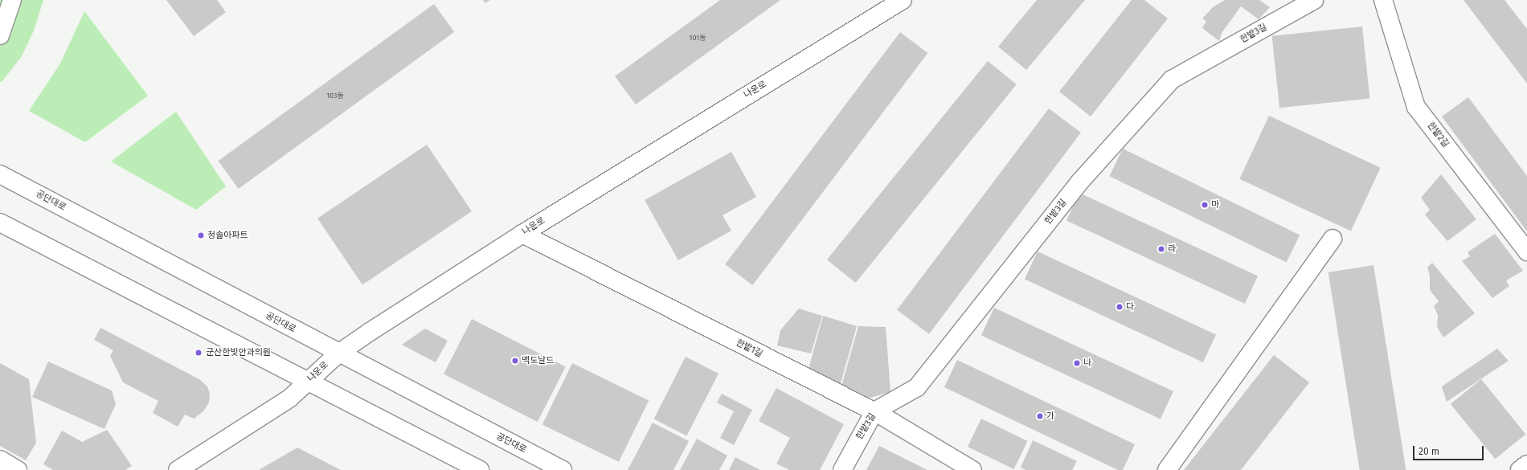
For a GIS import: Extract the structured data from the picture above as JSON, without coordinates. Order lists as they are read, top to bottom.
{
  "streets": {
    "street": [
      "한밭3길",
      "나운로",
      "한밭2길",
      "공단대로",
      "한밭1길"
    ]
  },
  "crossings": [
    ["한밭3길", "한밭1길"],
    ["나운로", "공단대로"],
    ["나운로", "한밭1길"]
  ],
  "places": [
    "마",
    "청솔아파트",
    "라",
    "다",
    "군산한빛안과의원",
    "맥도날드",
    "나",
    "가"
  ],
  "house_numbers": ["101동", "103동"],
  "scale_bar": "20 m"
}
